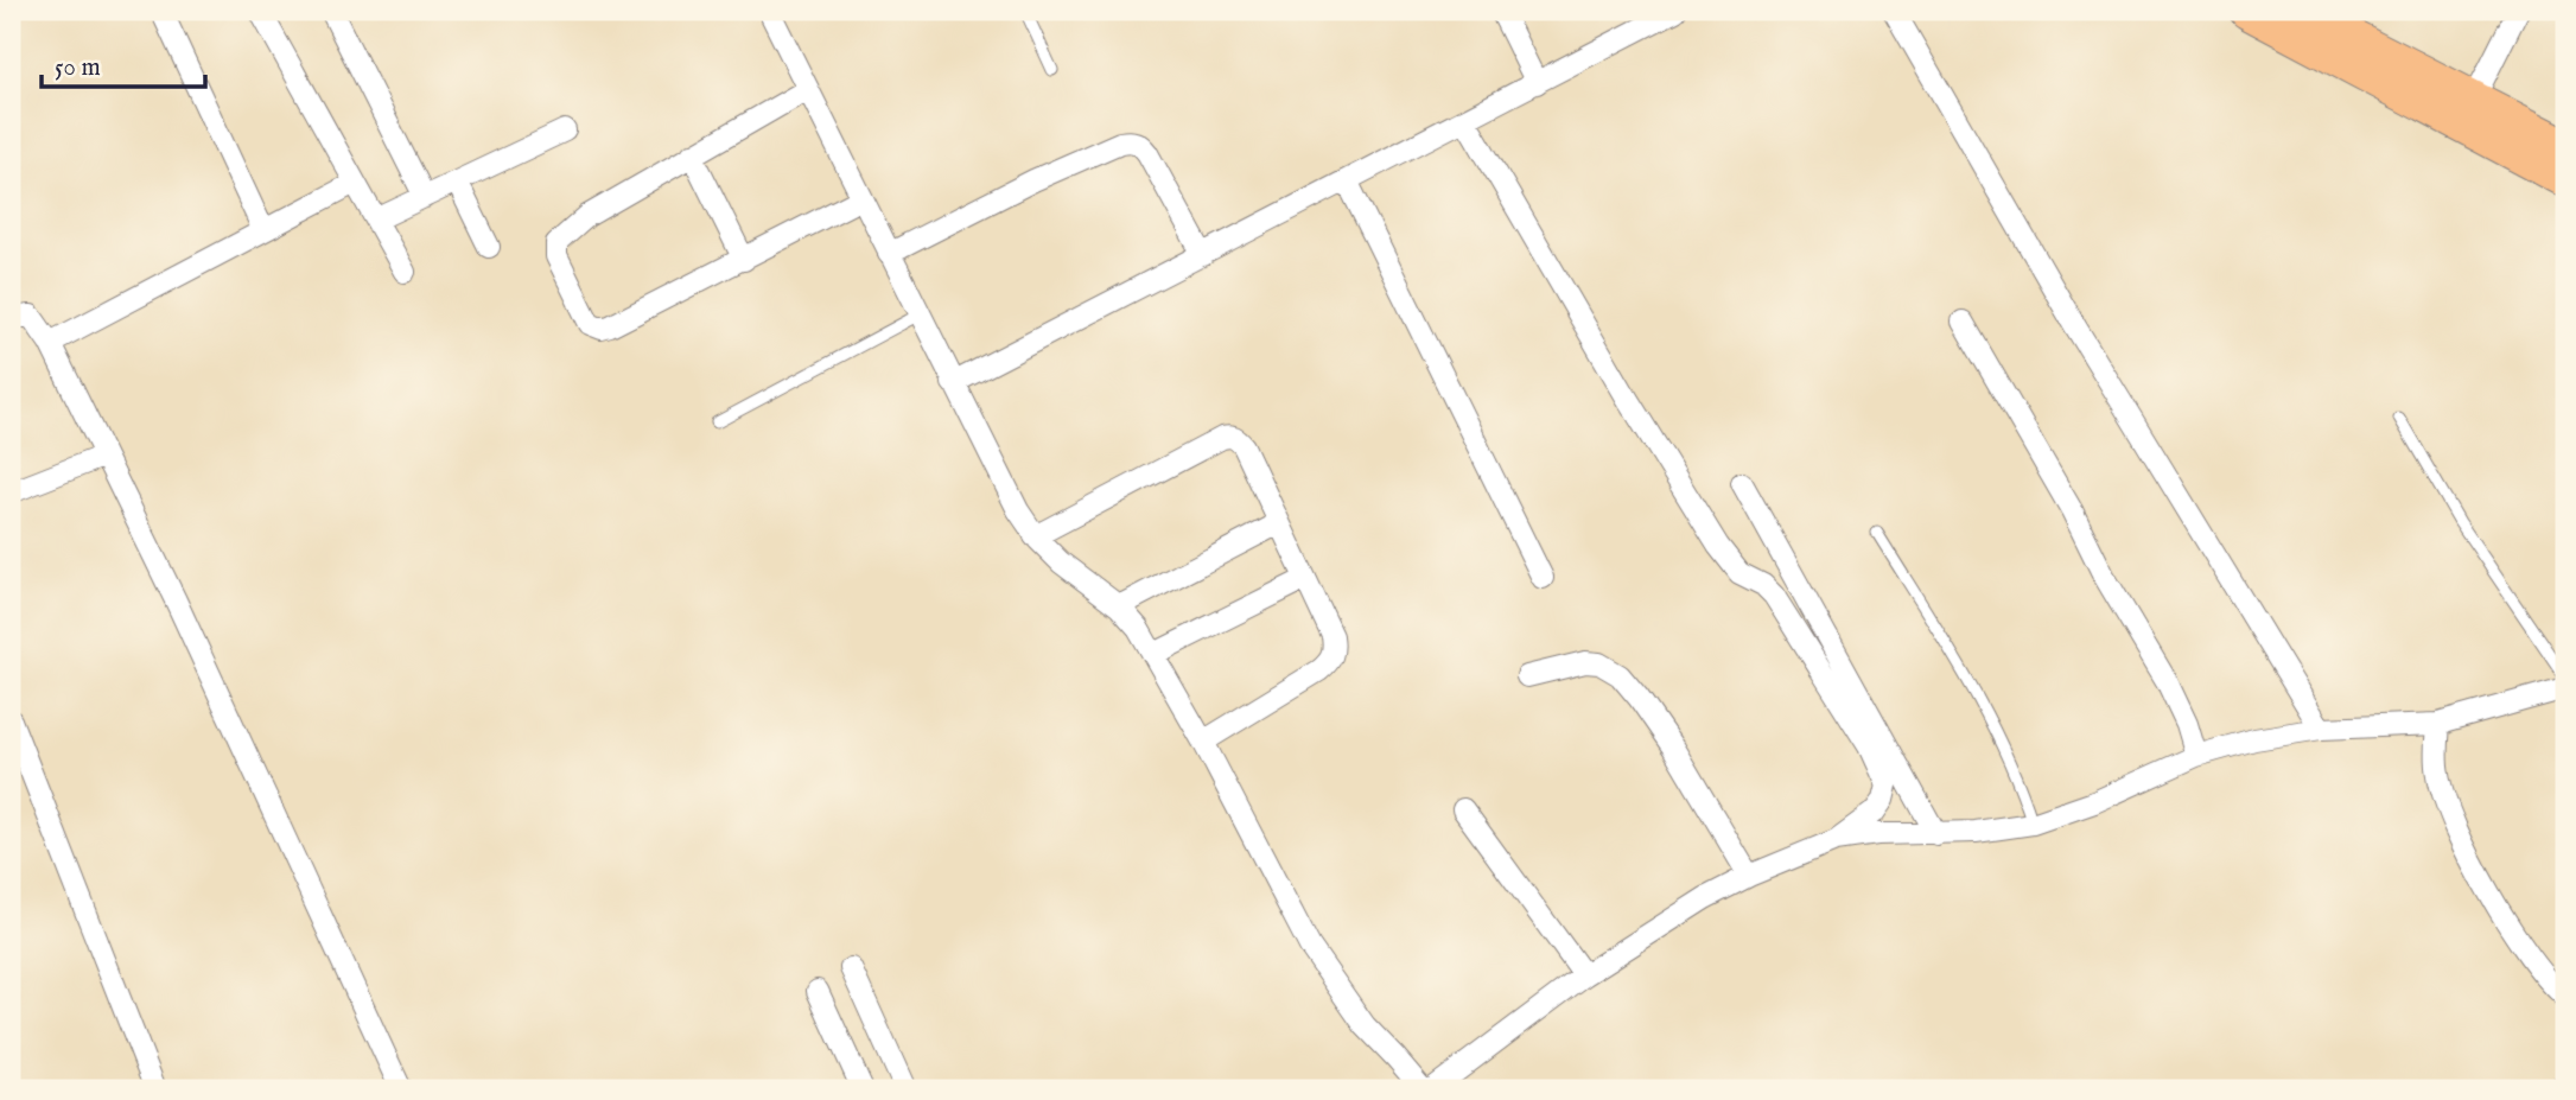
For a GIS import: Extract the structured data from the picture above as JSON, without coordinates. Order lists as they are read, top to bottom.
{
  "scale_bar": "50 m"
}
